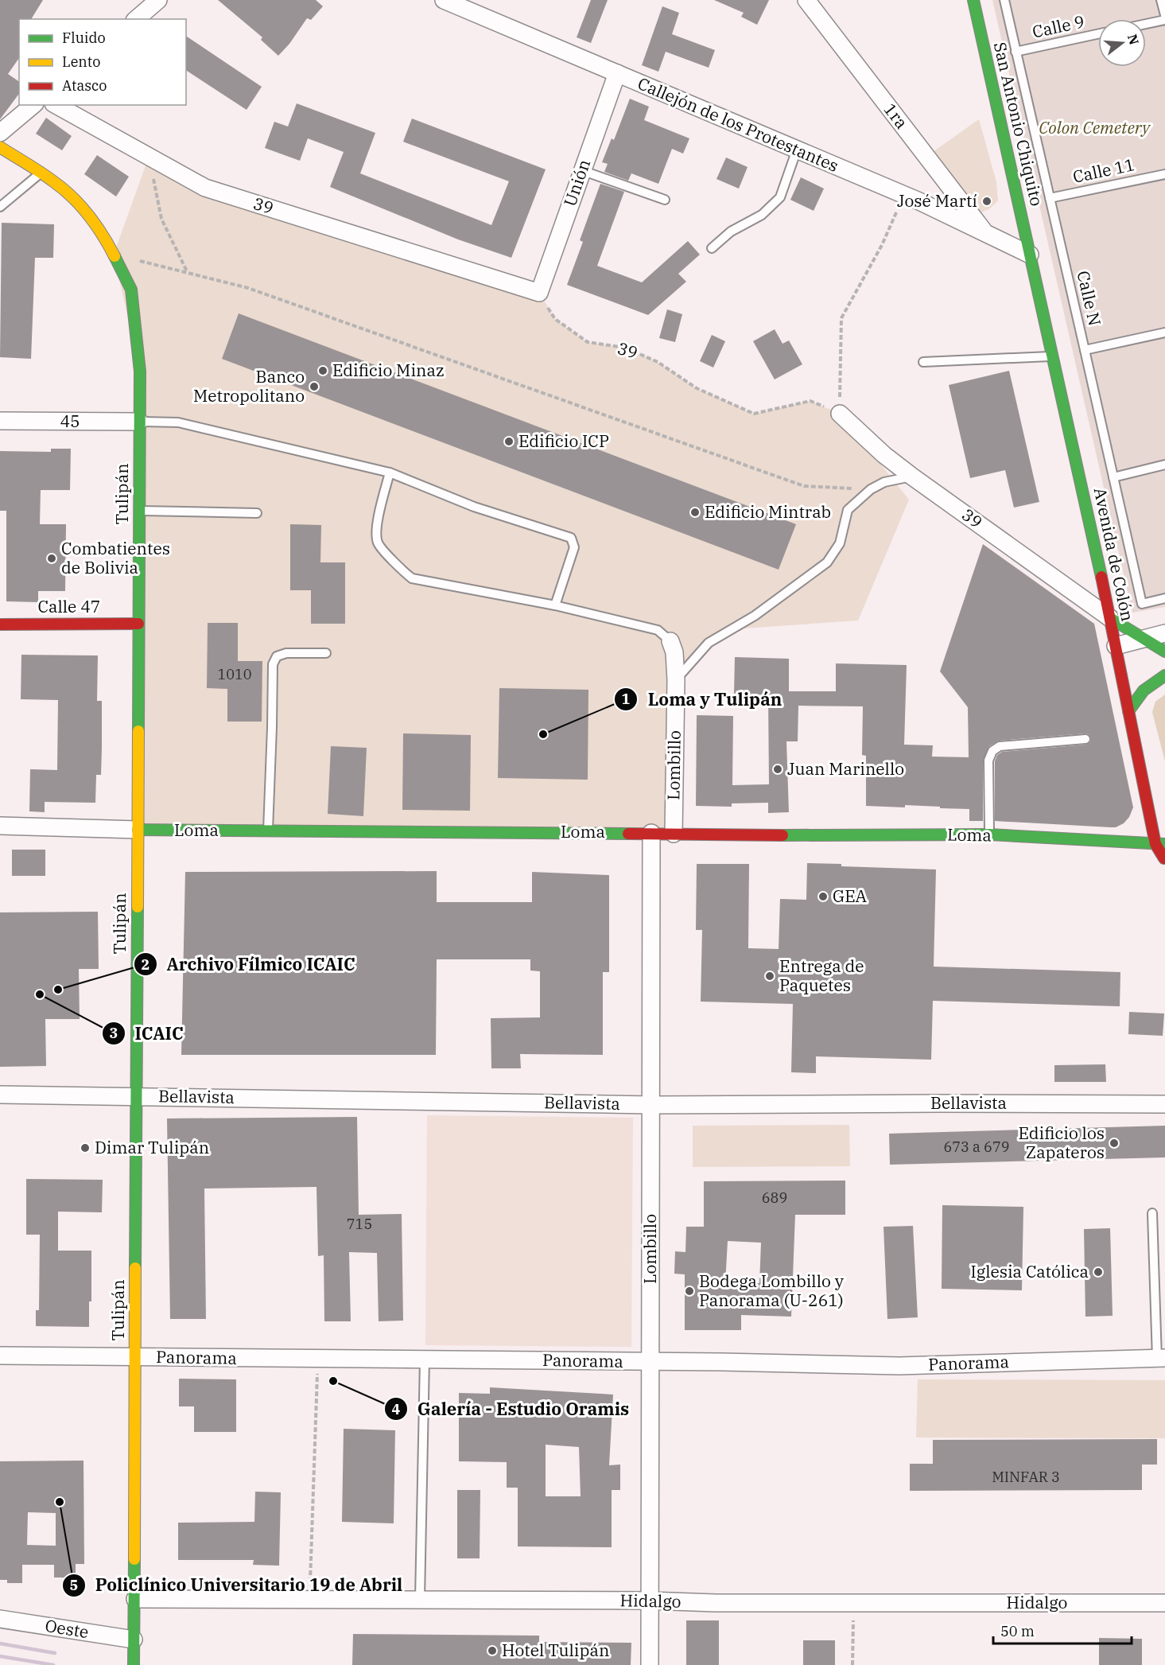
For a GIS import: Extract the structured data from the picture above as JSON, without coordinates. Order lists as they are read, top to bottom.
{
  "streets": {
    "street": [
      "1ra",
      "San Antonio Chiquito",
      "Callejón de los Protestantes",
      "Unión",
      "39",
      "45",
      "Tulipán",
      "Avenida de Colón",
      "Calle 47",
      "Lombillo",
      "Loma",
      "Bellavista",
      "Panorama",
      "Hidalgo",
      "Oeste"
    ],
    "lane": ["Calle 9", "Calle 11", "Calle N"]
  },
  "crossings": [
    ["Calle 9", "Calle N"],
    ["1ra", "Callejón de los Protestantes"],
    ["San Antonio Chiquito", "Callejón de los Protestantes"],
    ["San Antonio Chiquito", "Avenida de Colón"],
    ["Callejón de los Protestantes", "Unión"],
    ["Callejón de los Protestantes", "Avenida de Colón"],
    ["Calle 11", "Calle N"],
    ["Unión", "39"],
    ["39", "Avenida de Colón"],
    ["45", "Tulipán"],
    ["Tulipán", "Calle 47"],
    ["Tulipán", "Loma"],
    ["Tulipán", "Bellavista"],
    ["Tulipán", "Panorama"],
    ["Tulipán", "Hidalgo"],
    ["Tulipán", "Oeste"],
    ["Avenida de Colón", "Loma"],
    ["Lombillo", "Loma"],
    ["Lombillo", "Bellavista"],
    ["Lombillo", "Panorama"],
    ["Lombillo", "Hidalgo"]
  ],
  "parks": ["Colon Cemetery"],
  "places": [
    "José Martí",
    "Edificio Minaz",
    "Banco Metropolitano",
    "Edificio ICP",
    "Edificio Mintrab",
    "Combatientes de Bolivia",
    "Loma y Tulipán",
    "Juan Marinello",
    "GEA",
    "Entrega de Paquetes",
    "Archivo Fílmico ICAIC",
    "ICAIC",
    "Edificio los Zapateros",
    "Dimar Tulipán",
    "Iglesia Católica",
    "Bodega Lombillo y Panorama (U-261)",
    "Galería - Estudio Oramis",
    "Policlínico Universitario 19 de Abril",
    "Hotel Tulipán"
  ],
  "house_numbers": [
    "1010",
    "673 a 679",
    "689",
    "715",
    "MINFAR 3"
  ],
  "legend": ["Fluido", "Lento", "Atasco"],
  "scale_bar": "50 m",
  "north": "right"
}
